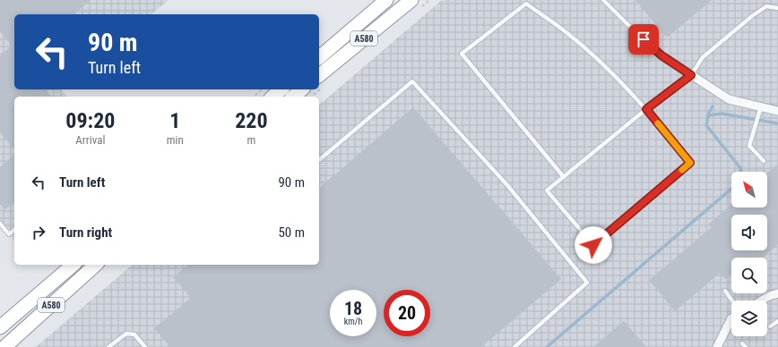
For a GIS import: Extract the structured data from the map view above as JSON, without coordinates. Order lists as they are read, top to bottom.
{
  "streets": {
    "highway": ["A580"]
  },
  "north": "top left",
  "page": {
    "turn": ["90 m", "Turn left"],
    "eta": [
      "09:20",
      "Arrival",
      "1",
      "min",
      "220",
      "m"
    ],
    "list": [
      {
        "name": "Turn left",
        "value": "90 m"
      },
      {
        "name": "Turn right",
        "value": "50 m"
      }
    ],
    "speed": "18 km/h",
    "limit": "20"
  }
}
